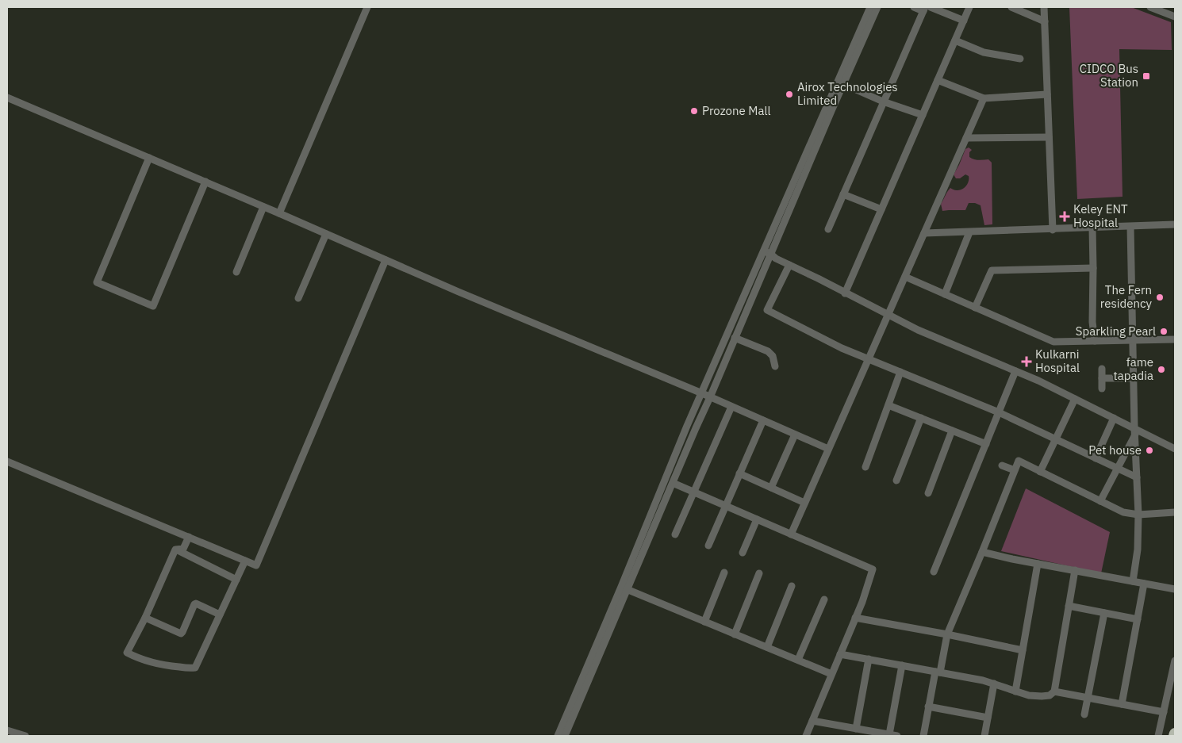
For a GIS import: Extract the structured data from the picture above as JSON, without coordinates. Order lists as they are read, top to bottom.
{
  "places": {
    "transit": ["CIDCO Bus Station"],
    "other": [
      "Airox Technologies Limited",
      "Prozone Mall",
      "The Fern residency",
      "Sparkling Pearl",
      "fame tapadia",
      "Pet house"
    ],
    "health": ["Keley ENT Hospital", "Kulkarni Hospital"]
  }
}
